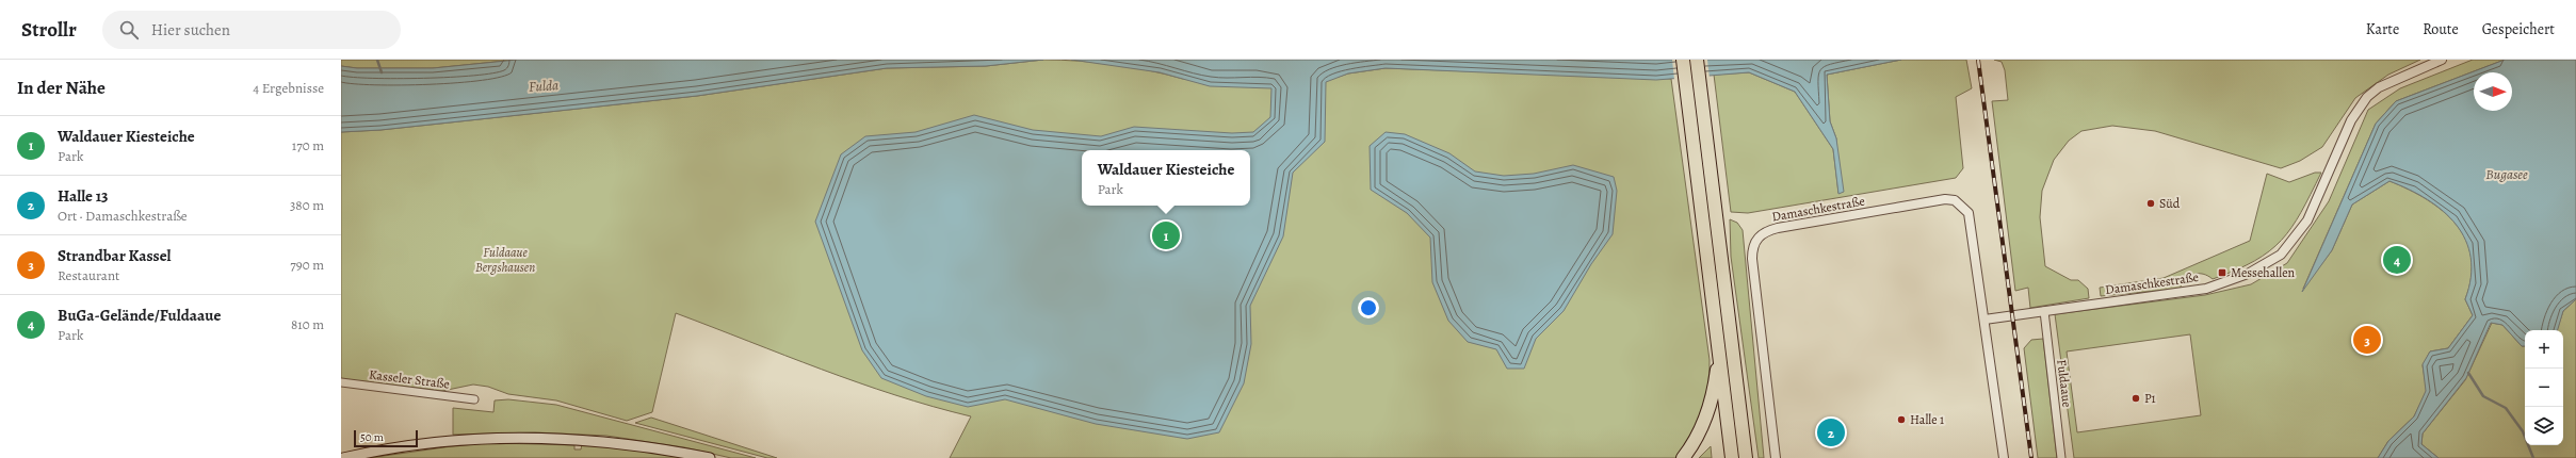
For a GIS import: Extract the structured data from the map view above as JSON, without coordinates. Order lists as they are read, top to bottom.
{
  "streets": {
    "street": ["Damaschkestraße", "Kasseler Straße", "Fuldaaue"]
  },
  "crossings": [
    ["Damaschkestraße", "Fuldaaue"]
  ],
  "water": ["Fulda", "Bugasee"],
  "parks": ["Fuldaaue Bergshausen"],
  "places": {
    "other": ["Süd", "P1", "Halle 1"],
    "transit": ["Messehallen"]
  },
  "scale_bar": "50 m",
  "north": "right",
  "page": {
    "header": "Strollr",
    "search": "Hier suchen",
    "nav": ["Karte", "Route", "Gespeichert"],
    "heading": ["In der Nähe", "4 Ergebnisse"],
    "list": [
      {
        "mark": "1",
        "name": "Waldauer Kiesteiche",
        "note": "Park",
        "value": "170 m"
      },
      {
        "mark": "2",
        "name": "Halle 13",
        "note": "Ort · Damaschkestraße",
        "value": "380 m"
      },
      {
        "mark": "3",
        "name": "Strandbar Kassel",
        "note": "Restaurant",
        "value": "790 m"
      },
      {
        "mark": "4",
        "name": "BuGa-Gelände/Fuldaaue",
        "note": "Park",
        "value": "810 m"
      }
    ],
    "popup": ["Waldauer Kiesteiche", "Park"],
    "pins": [
      "1",
      "4",
      "3",
      "2"
    ],
    "map_buttons": ["+", "−"],
    "scale": "50 m"
  }
}
